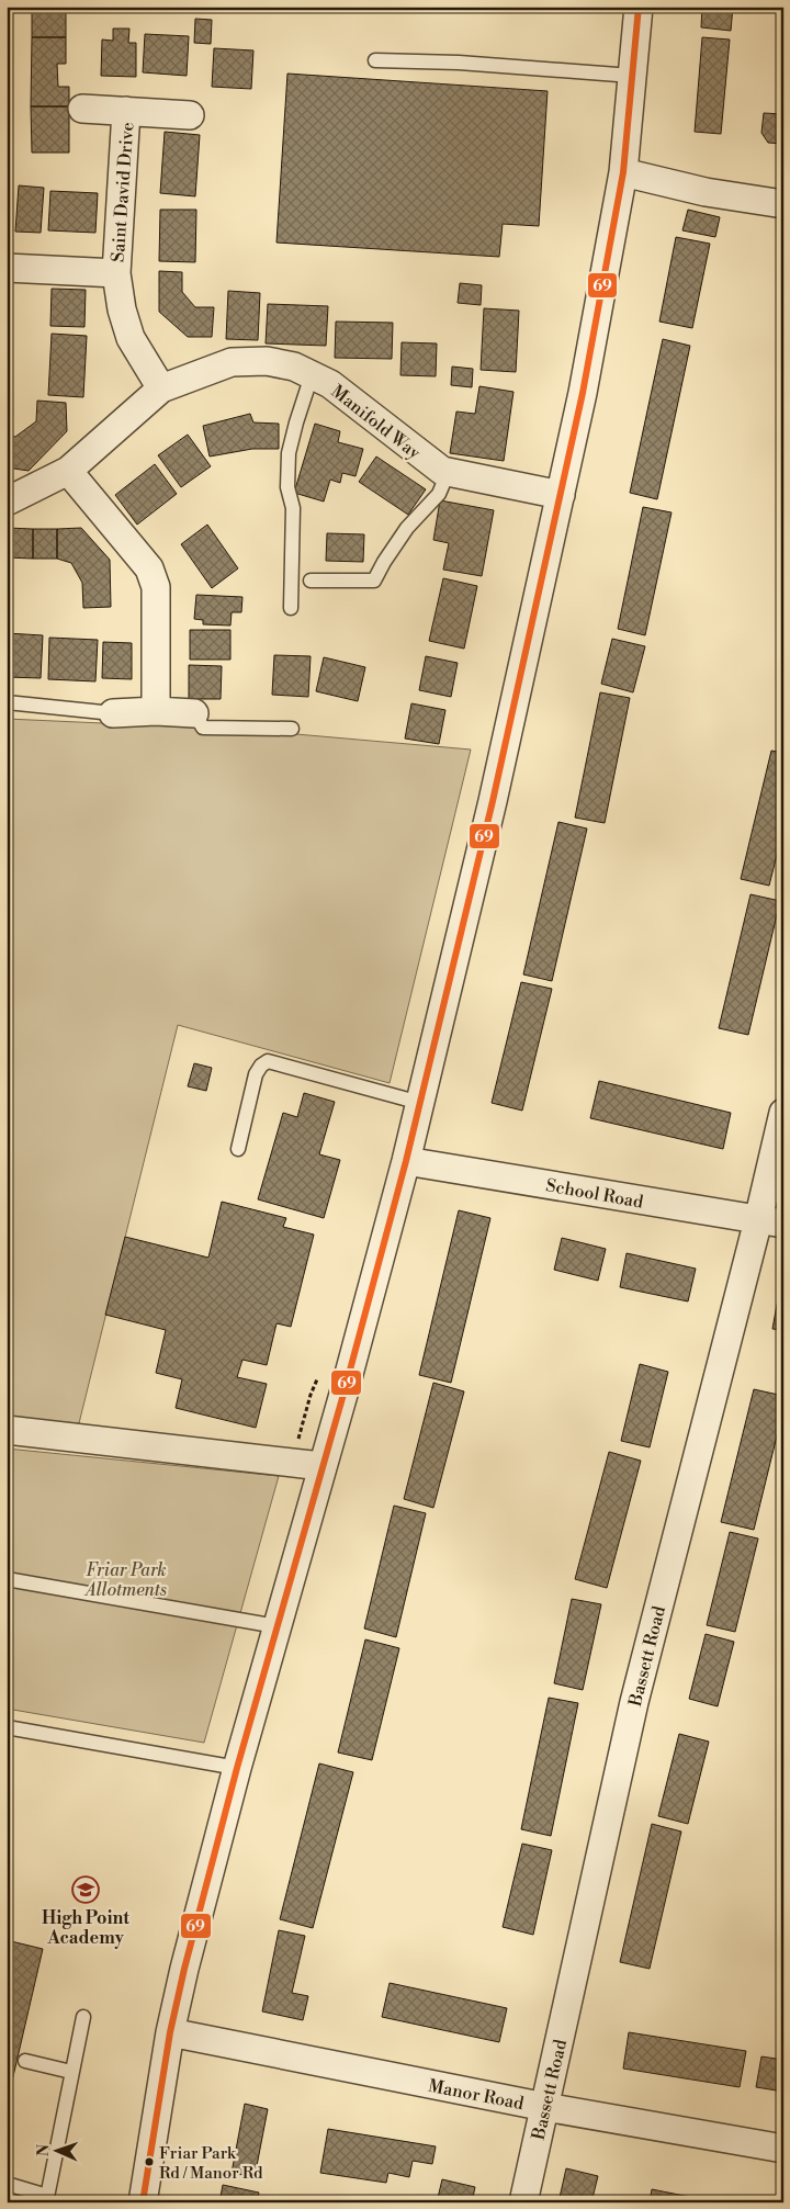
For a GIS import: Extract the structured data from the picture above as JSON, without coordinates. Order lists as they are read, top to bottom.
{
  "streets": {
    "street": [
      "Saint David Drive",
      "Manifold Way",
      "School Road",
      "Bassett Road",
      "Manor Road"
    ]
  },
  "crossings": [
    ["Saint David Drive", "Manifold Way"],
    ["School Road", "Bassett Road"],
    ["Bassett Road", "Manor Road"]
  ],
  "parks": ["Friar Park Allotments"],
  "places": {
    "school or university": ["High Point Academy"],
    "other": ["Friar Park Rd / Manor Rd"]
  },
  "lines": ["transit line 69"],
  "north": "left"
}
